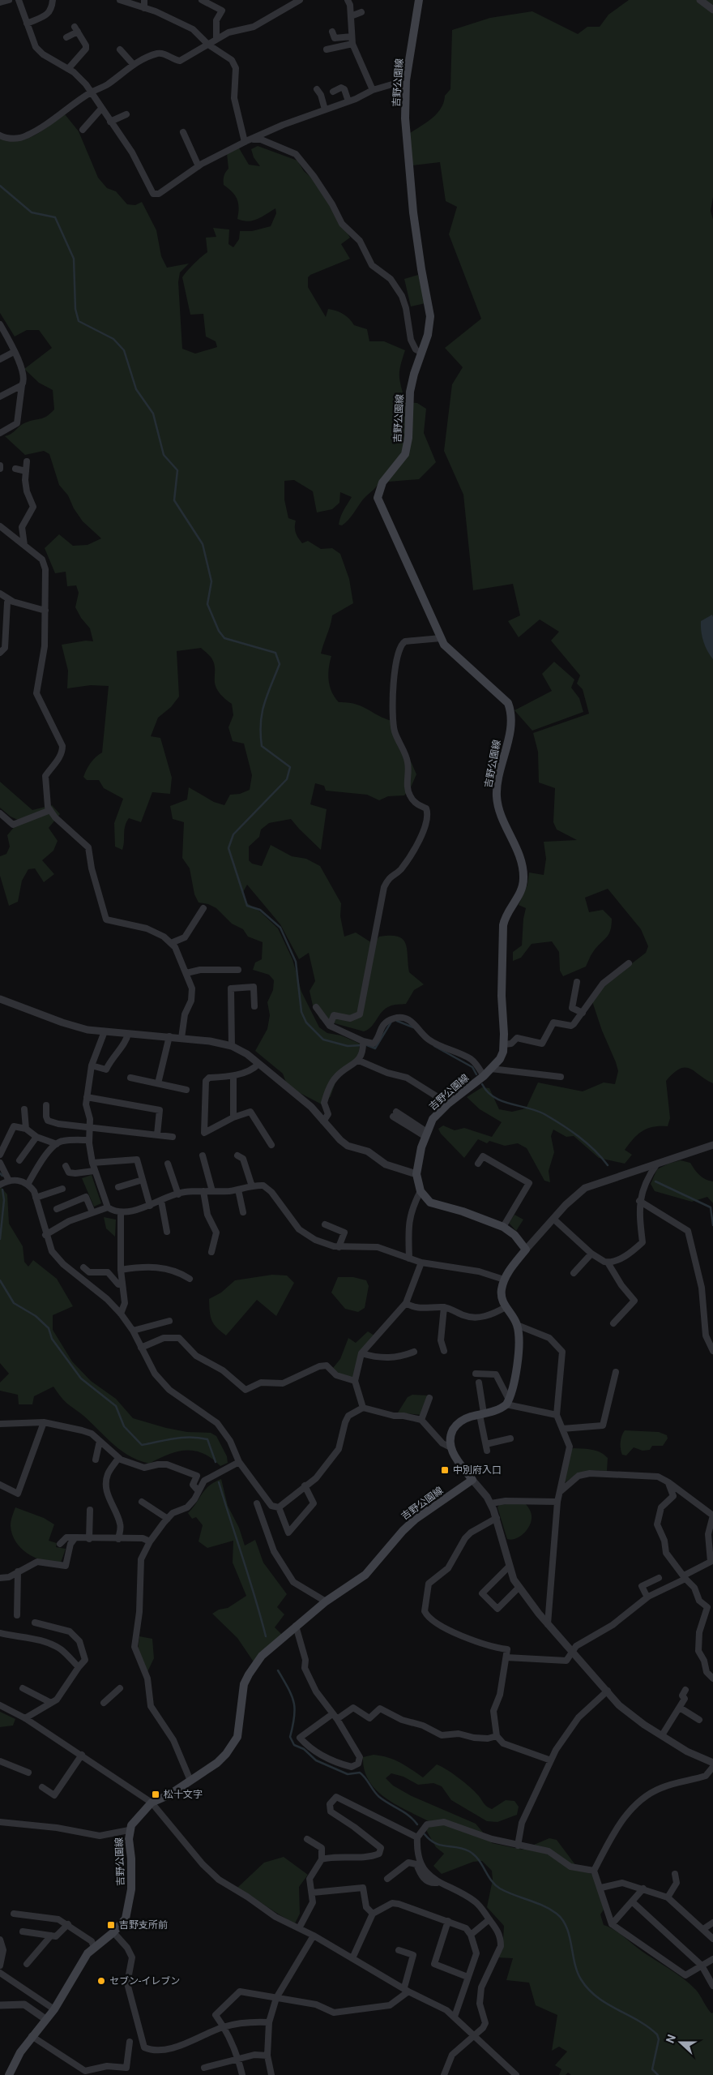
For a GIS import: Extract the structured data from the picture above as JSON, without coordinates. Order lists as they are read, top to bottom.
{
  "streets": {
    "main road": ["吉野公園線"]
  },
  "places": {
    "transit": ["中別府入口", "松十文字", "吉野支所前"],
    "other": ["セブン-イレブン"]
  },
  "north": "left"
}
